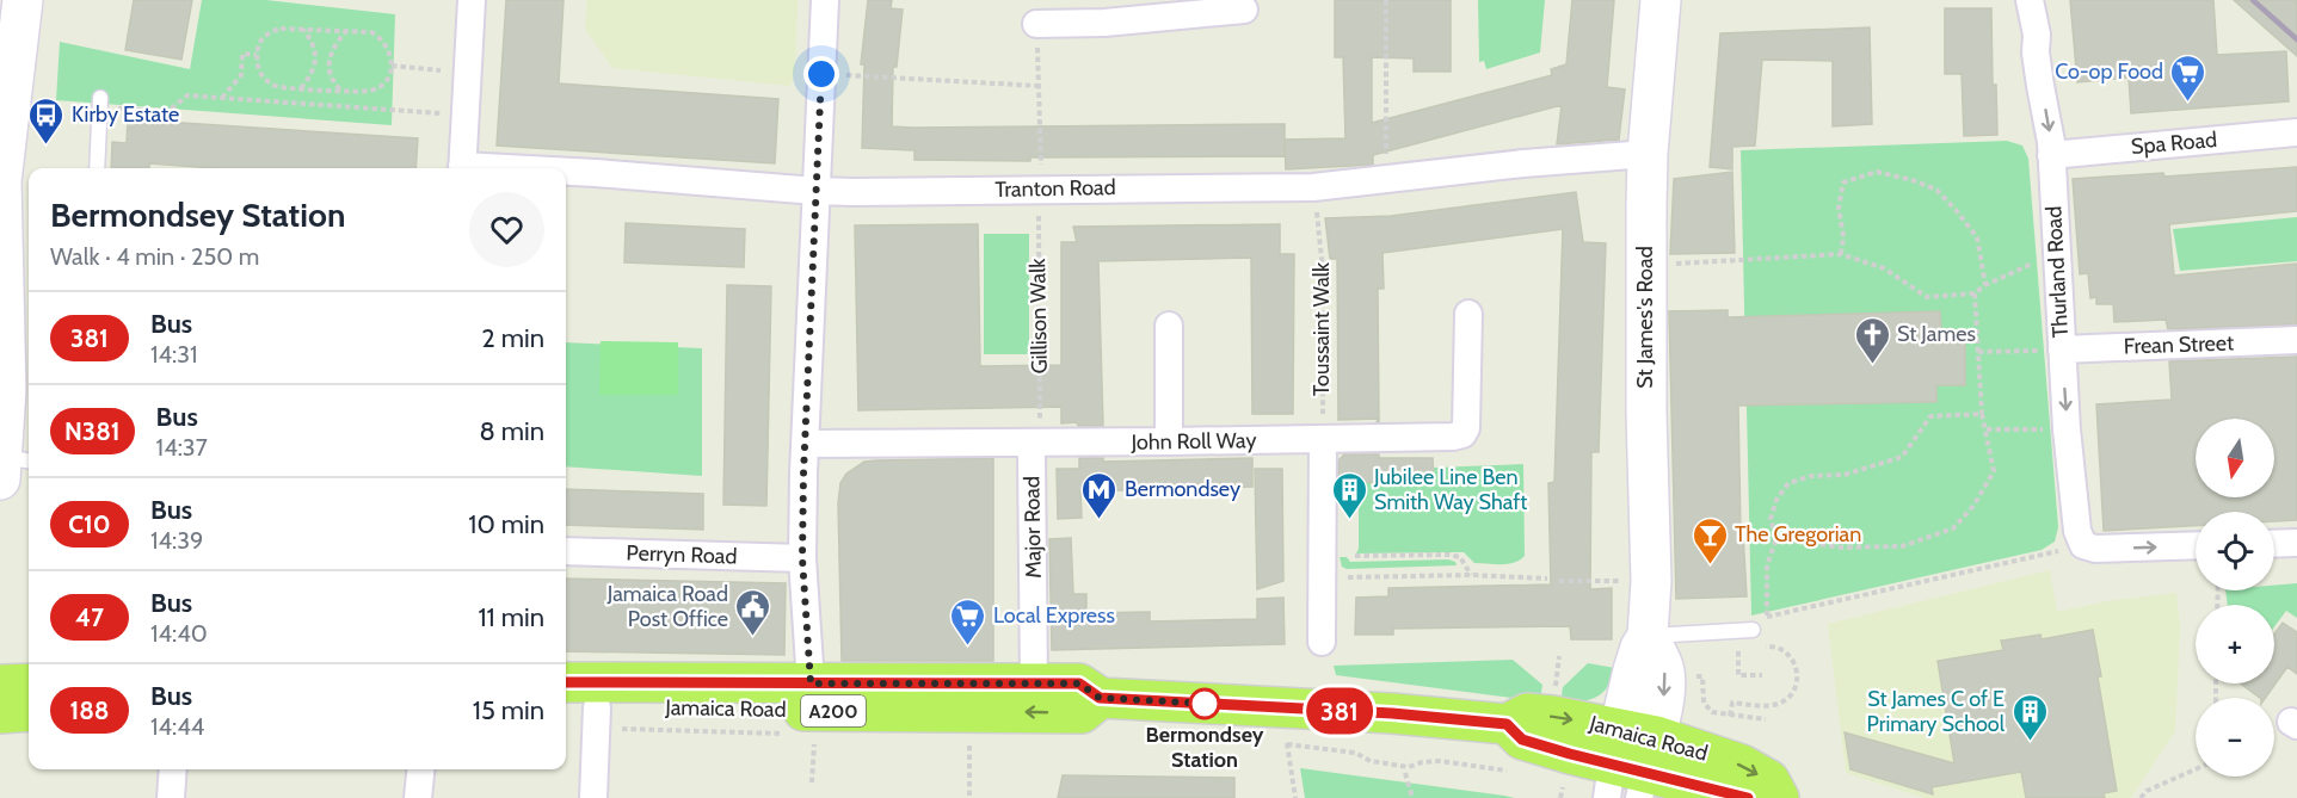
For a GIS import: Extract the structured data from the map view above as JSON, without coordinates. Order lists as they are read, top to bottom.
{
  "streets": {
    "main road": ["Jamaica Road", "A200"],
    "street": [
      "Spa Road",
      "Tranton Road",
      "Thurland Road",
      "St James's Road",
      "Frean Street",
      "John Roll Way",
      "Major Road",
      "Perryn Road"
    ],
    "path": ["Gillison Walk", "Toussaint Walk"]
  },
  "crossings": [
    ["Spa Road", "Thurland Road"],
    ["Tranton Road", "Gillison Walk"],
    ["Tranton Road", "St James's Road"],
    ["Thurland Road", "Frean Street"],
    ["Gillison Walk", "John Roll Way"],
    ["Gillison Walk", "Major Road"],
    ["St James's Road", "Jamaica Road"],
    ["Toussaint Walk", "John Roll Way"],
    ["John Roll Way", "Major Road"],
    ["Major Road", "Jamaica Road"]
  ],
  "one_way": ["Thurland Road"],
  "places": {
    "supermarket": ["Co-op Food", "Local Express"],
    "bus stop": ["Kirby Estate"],
    "church": ["St James"],
    "metro station": ["Bermondsey"],
    "building": ["Jubilee Line Ben Smith Way Shaft", "St James C of E Primary School"],
    "bar": ["The Gregorian"],
    "public building": ["Jamaica Road Post Office"],
    "other": ["Bermondsey Station"]
  },
  "lines": ["bus line 381"],
  "north": "bottom",
  "page": {
    "on_map": "381",
    "heading": ["Bermondsey Station", "Walk · 4 min · 250 m"],
    "list": [
      {
        "mark": "381",
        "name": "Bus",
        "note": "14:31",
        "value": "2 min"
      },
      {
        "mark": "N381",
        "name": "Bus",
        "note": "14:37",
        "value": "8 min"
      },
      {
        "mark": "C10",
        "name": "Bus",
        "note": "14:39",
        "value": "10 min"
      },
      {
        "mark": "47",
        "name": "Bus",
        "note": "14:40",
        "value": "11 min"
      },
      {
        "mark": "188",
        "name": "Bus",
        "note": "14:44",
        "value": "15 min"
      }
    ],
    "map_buttons": ["+", "−"]
  }
}
